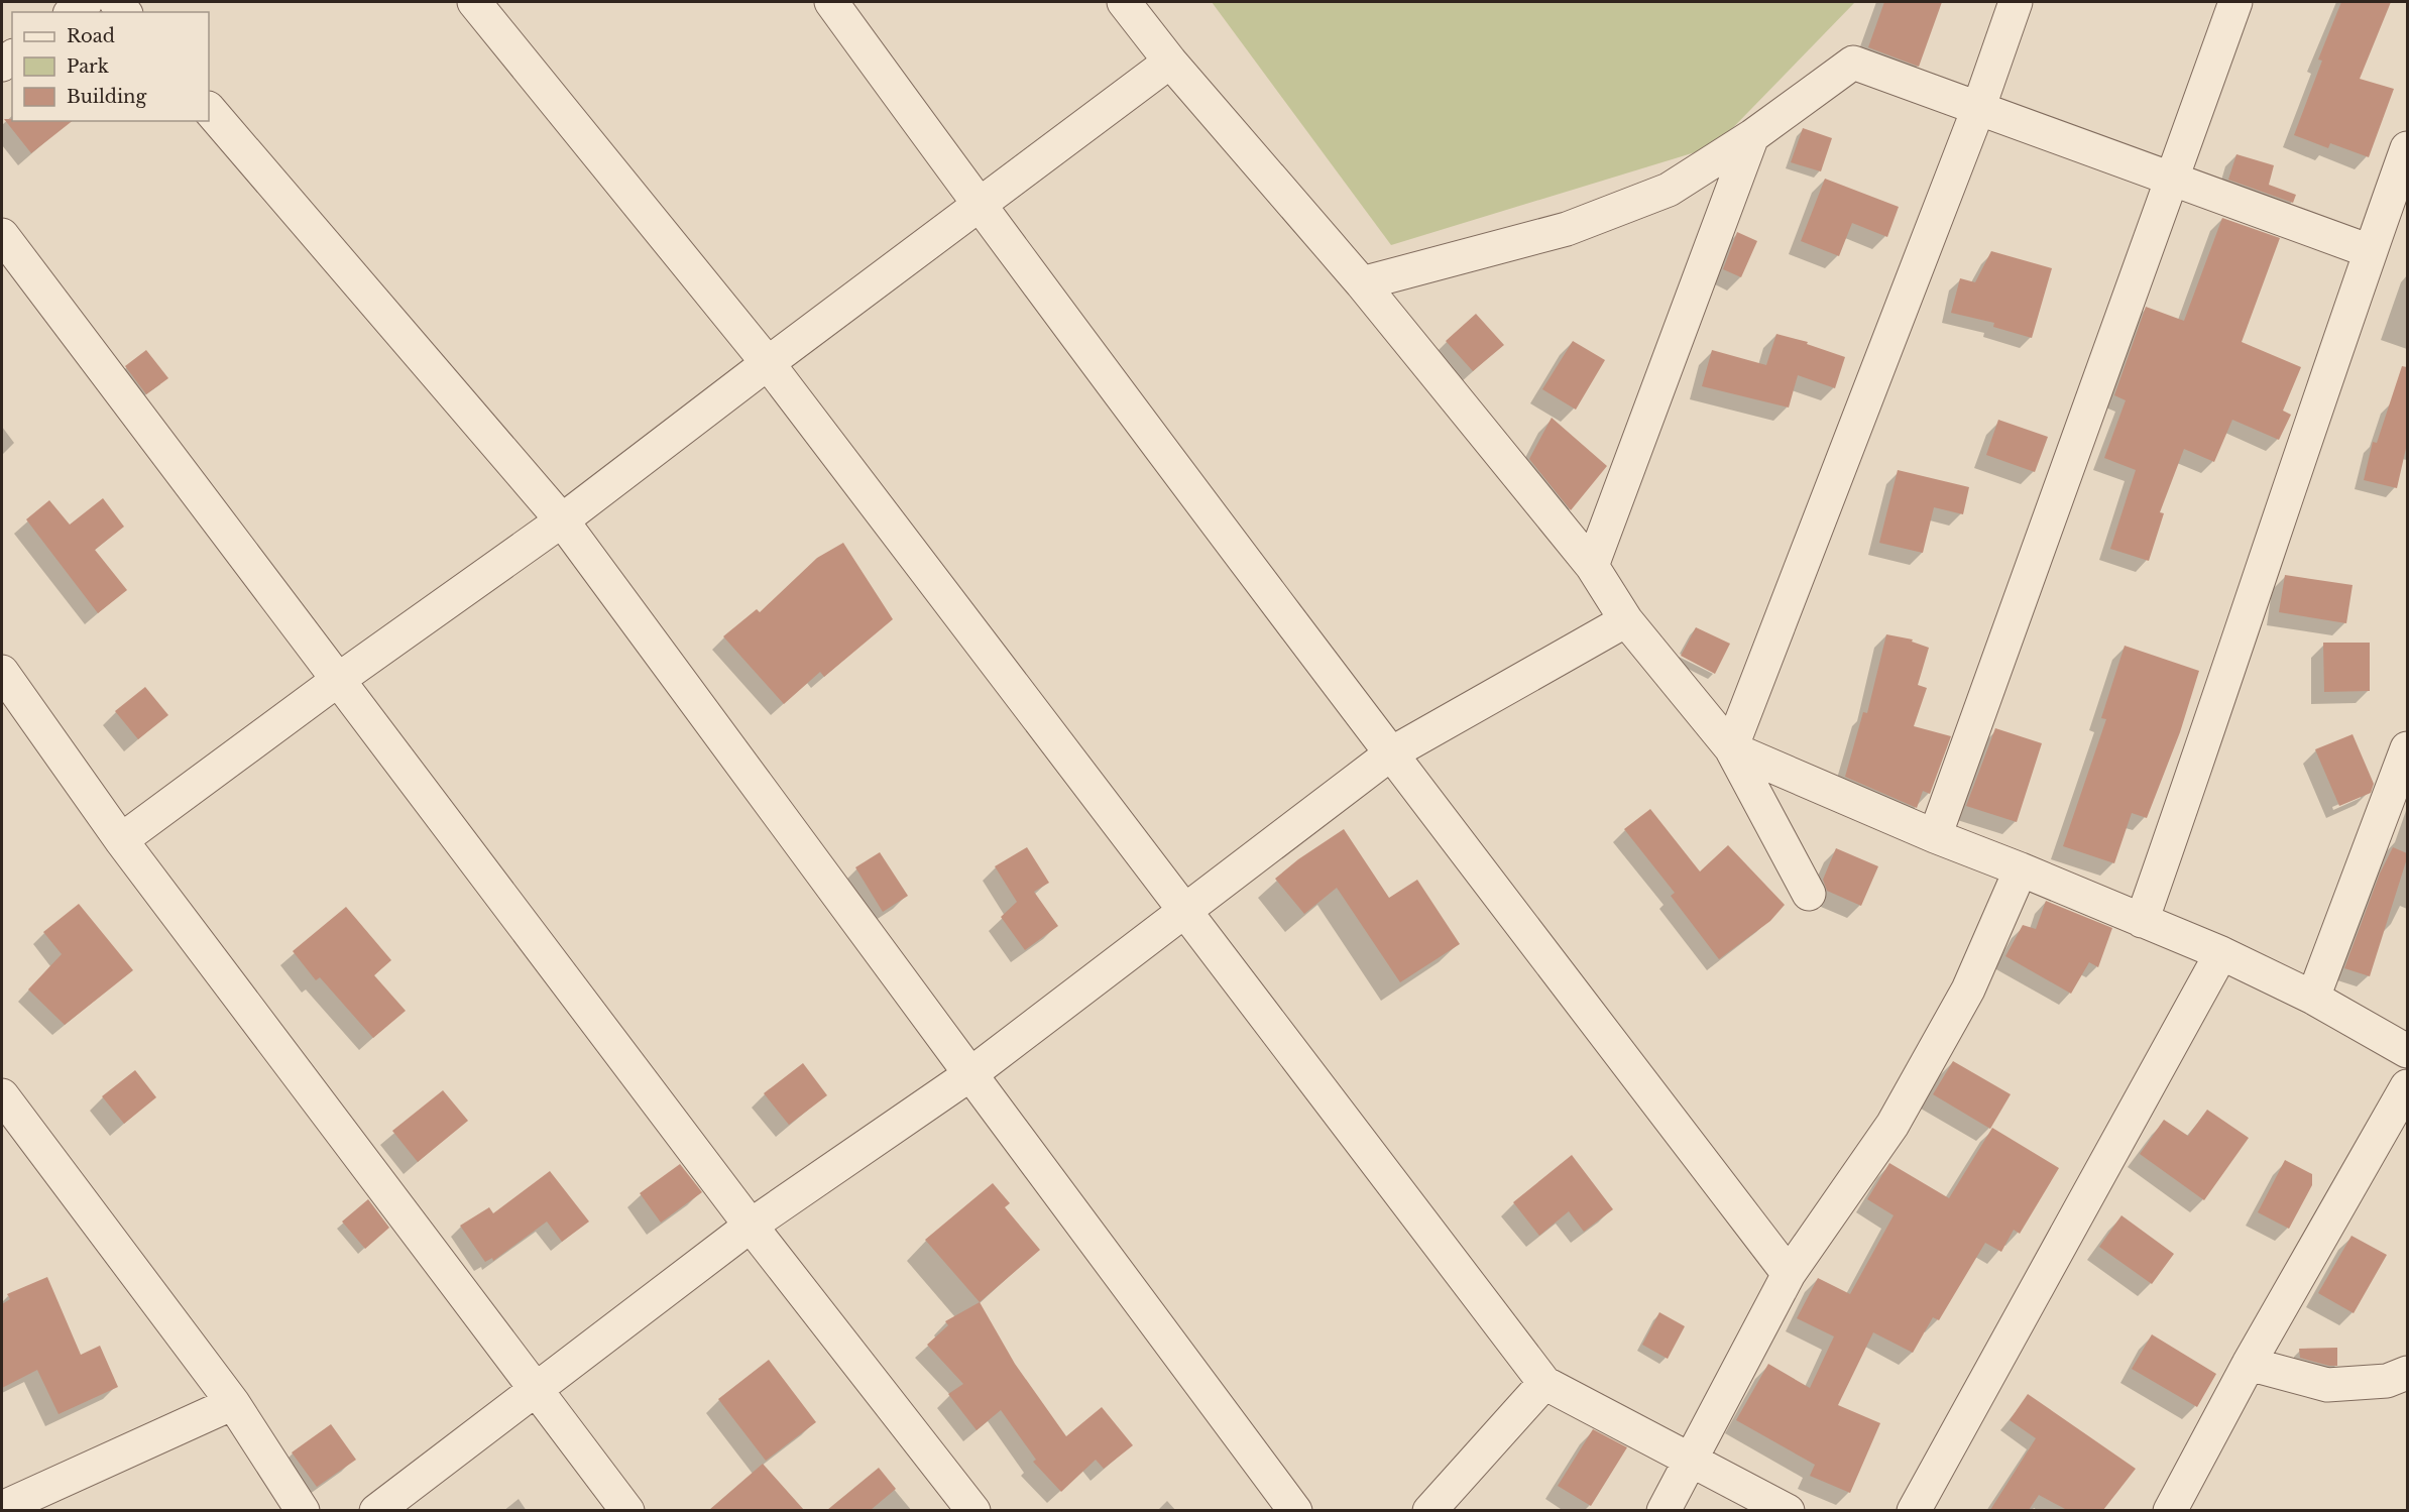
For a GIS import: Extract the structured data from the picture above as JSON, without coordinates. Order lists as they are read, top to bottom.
{
  "legend": ["Road", "Park", "Building"]
}
